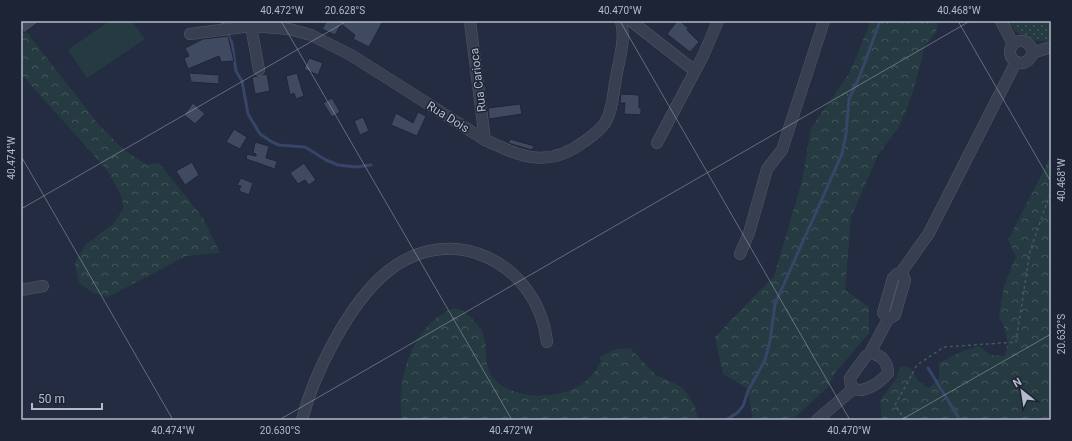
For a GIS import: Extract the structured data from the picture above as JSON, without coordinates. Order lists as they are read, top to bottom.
{
  "streets": {
    "street": ["Rua Carioca", "Rua Dois"]
  },
  "crossings": [
    ["Rua Carioca", "Rua Dois"]
  ],
  "scale_bar": "50 m",
  "north": "top left",
  "coordinates": [
    "40.472°W",
    "20.628°S",
    "40.470°W",
    "40.468°W",
    "40.474°W",
    "20.632°S",
    "20.630°S"
  ]
}
